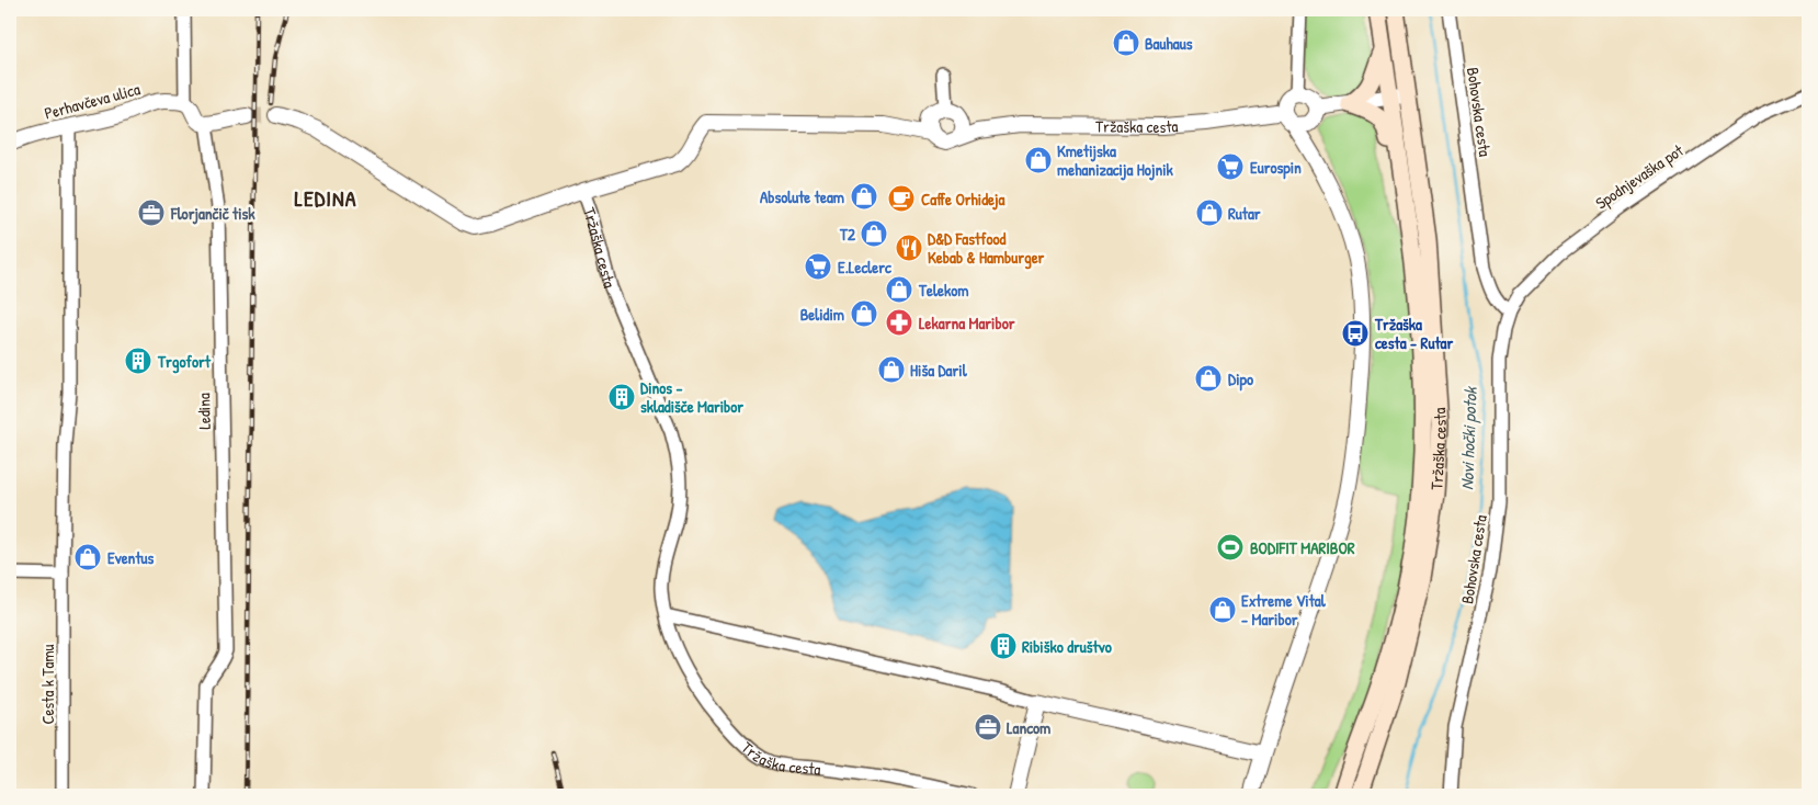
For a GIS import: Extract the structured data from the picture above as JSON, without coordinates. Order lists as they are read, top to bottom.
{
  "streets": {
    "main road": ["Tržaška cesta"],
    "street": [
      "Perhavčeva ulica",
      "Bohovska cesta",
      "Spodnjevaška pot",
      "Ledina",
      "Cesta k Tamu"
    ]
  },
  "crossings": [
    ["Perhavčeva ulica", "Cesta k Tamu"],
    ["Bohovska cesta", "Spodnjevaška pot"]
  ],
  "districts": ["LEDINA"],
  "water": ["Novi hočki potok"],
  "places": {
    "shop": [
      "Bauhaus",
      "Kmetijska mehanizacija Hojnik",
      "Absolute team",
      "Rutar",
      "T2",
      "Telekom",
      "Belidim",
      "Hiša Daril",
      "Dipo",
      "Eventus",
      "Extreme Vital - Maribor"
    ],
    "supermarket": ["Eurospin", "E.Leclerc"],
    "cafe": ["Caffe Orhideja"],
    "office": ["Florjančič tisk", "Lancom"],
    "restaurant": ["D&D Fastfood Kebab & Hamburger"],
    "pharmacy": ["Lekarna Maribor"],
    "bus stop": ["Tržaška cesta - Rutar"],
    "building": ["Trgofort", "Dinos - skladišče Maribor", "Ribiško društvo"],
    "sports": ["BODIFIT MARIBOR"]
  }
}
